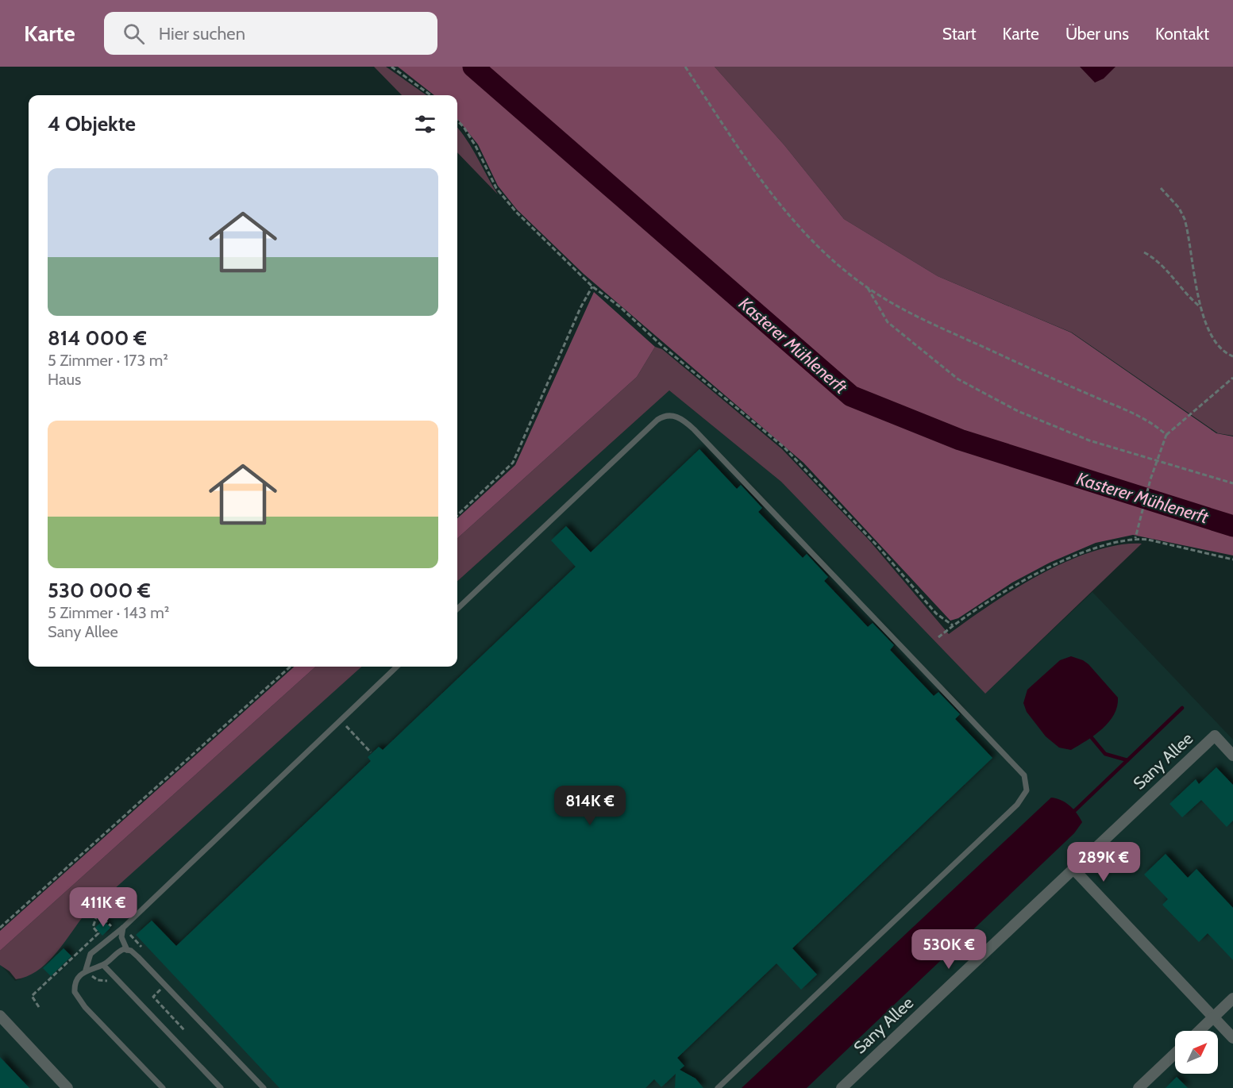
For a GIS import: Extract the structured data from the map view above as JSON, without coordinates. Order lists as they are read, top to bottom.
{
  "streets": {
    "street": ["Sany Allee"]
  },
  "water": ["Kasterer Mühlenerft"],
  "north": "top right",
  "page": {
    "header": "Karte",
    "search": "Hier suchen",
    "nav": [
      "Start",
      "Karte",
      "Über uns",
      "Kontakt"
    ],
    "heading": "4 Objekte",
    "list": [
      {
        "name": "814 000 €",
        "note": "5 Zimmer · 173 m² · Haus"
      },
      {
        "name": "530 000 €",
        "note": "5 Zimmer · 143 m² · Sany Allee"
      }
    ],
    "price": [
      "814K €",
      "289K €",
      "411K €",
      "530K €"
    ]
  }
}
